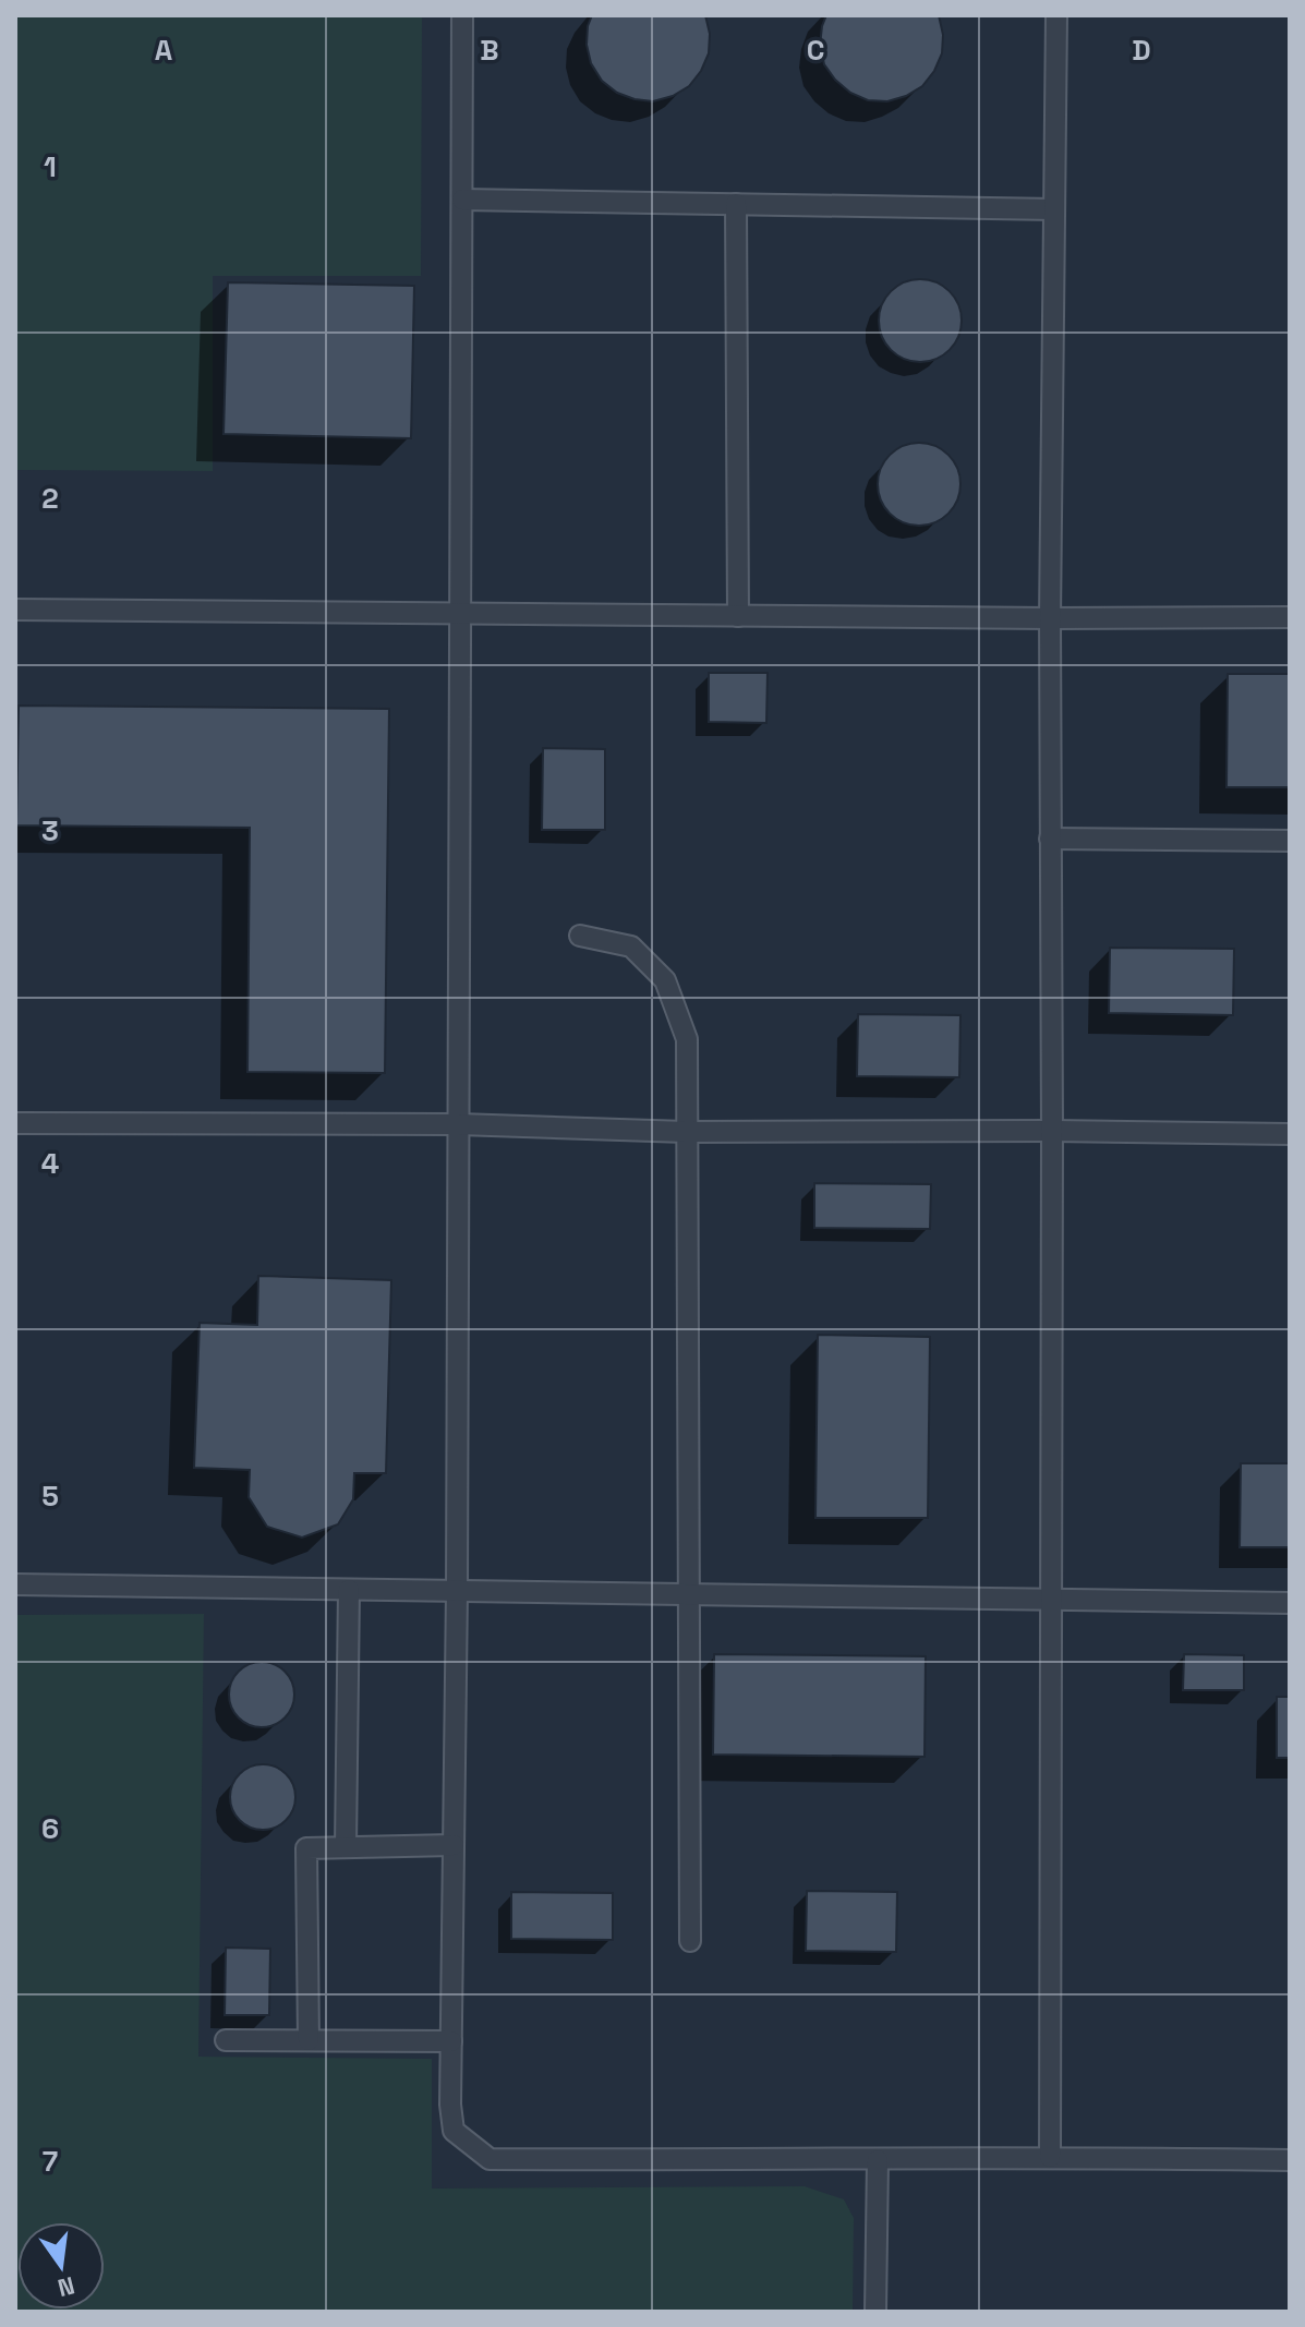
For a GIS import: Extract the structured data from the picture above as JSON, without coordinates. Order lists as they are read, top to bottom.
{
  "north": "bottom",
  "grid": {
    "columns": [
      "A",
      "B",
      "C",
      "D"
    ],
    "rows": [
      "1",
      "2",
      "3",
      "4",
      "5",
      "6",
      "7"
    ]
  }
}
